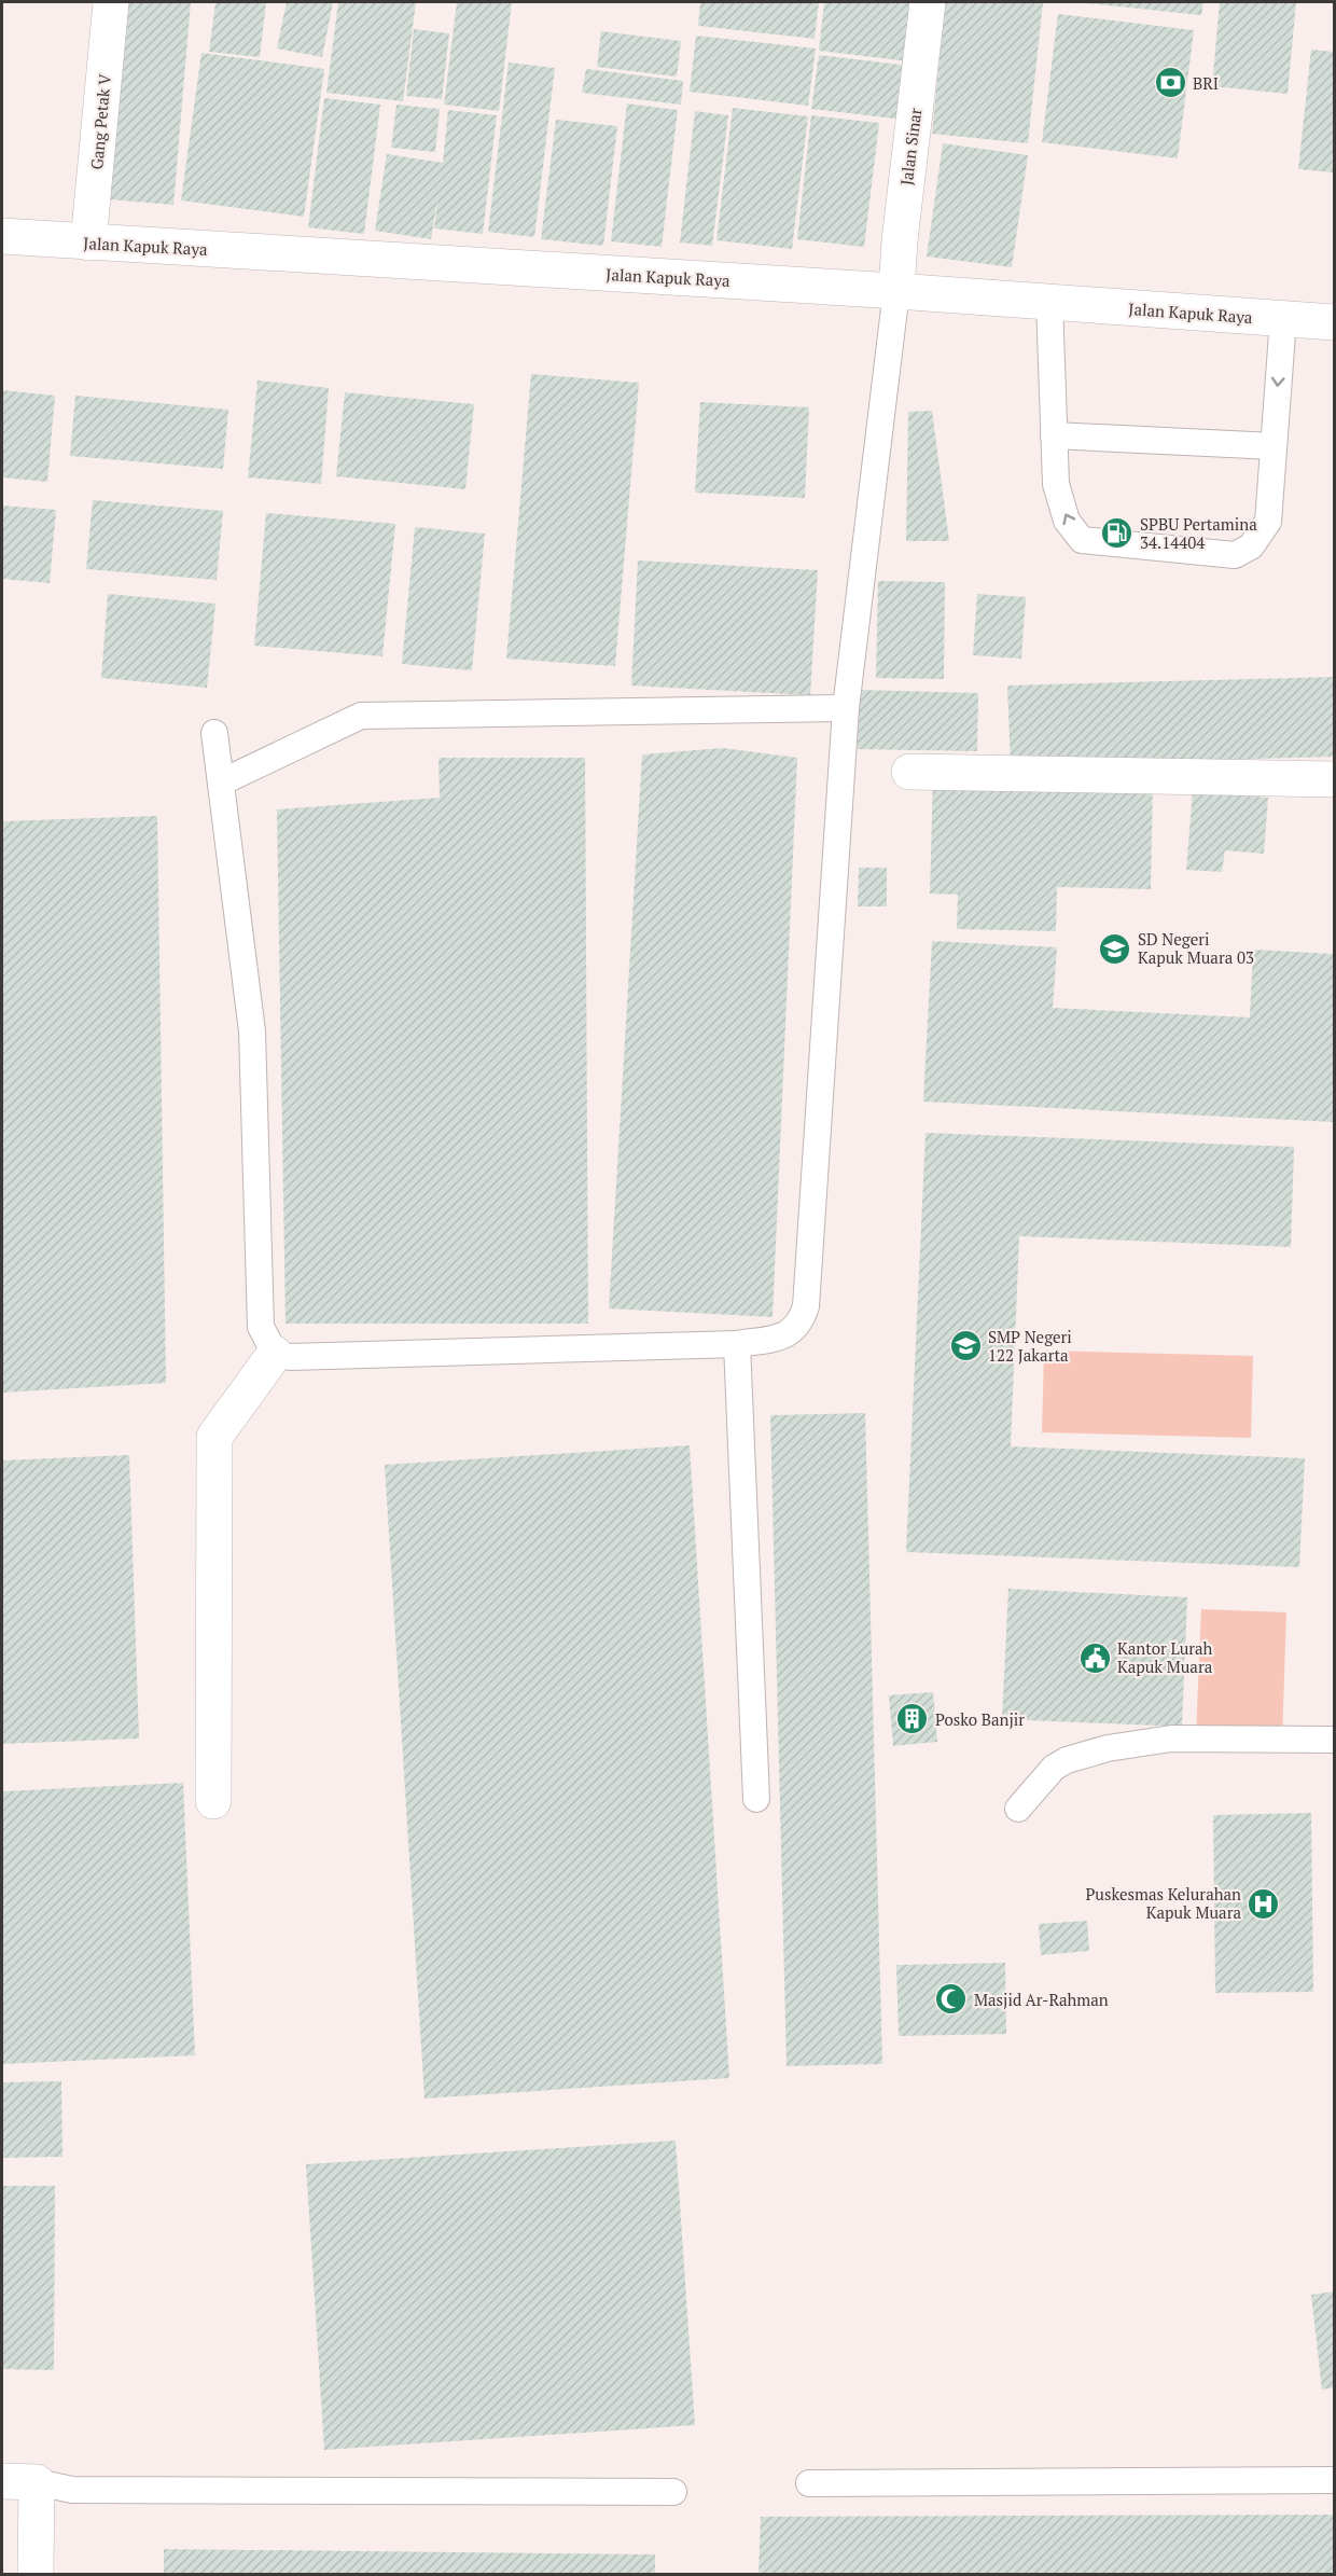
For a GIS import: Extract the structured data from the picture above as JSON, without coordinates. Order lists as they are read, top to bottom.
{
  "streets": {
    "street": ["Gang Petak V", "Jalan Sinar", "Jalan Kapuk Raya"]
  },
  "crossings": [
    ["Gang Petak V", "Jalan Kapuk Raya"],
    ["Jalan Sinar", "Jalan Kapuk Raya"]
  ],
  "places": {
    "bank": ["BRI"],
    "fuel station": ["SPBU Pertamina 34.14404"],
    "school or university": ["SD Negeri Kapuk Muara 03", "SMP Negeri 122 Jakarta"],
    "public building": ["Kantor Lurah Kapuk Muara"],
    "building": ["Posko Banjir"],
    "hospital": ["Puskesmas Kelurahan Kapuk Muara"],
    "mosque": ["Masjid Ar-Rahman"]
  }
}
